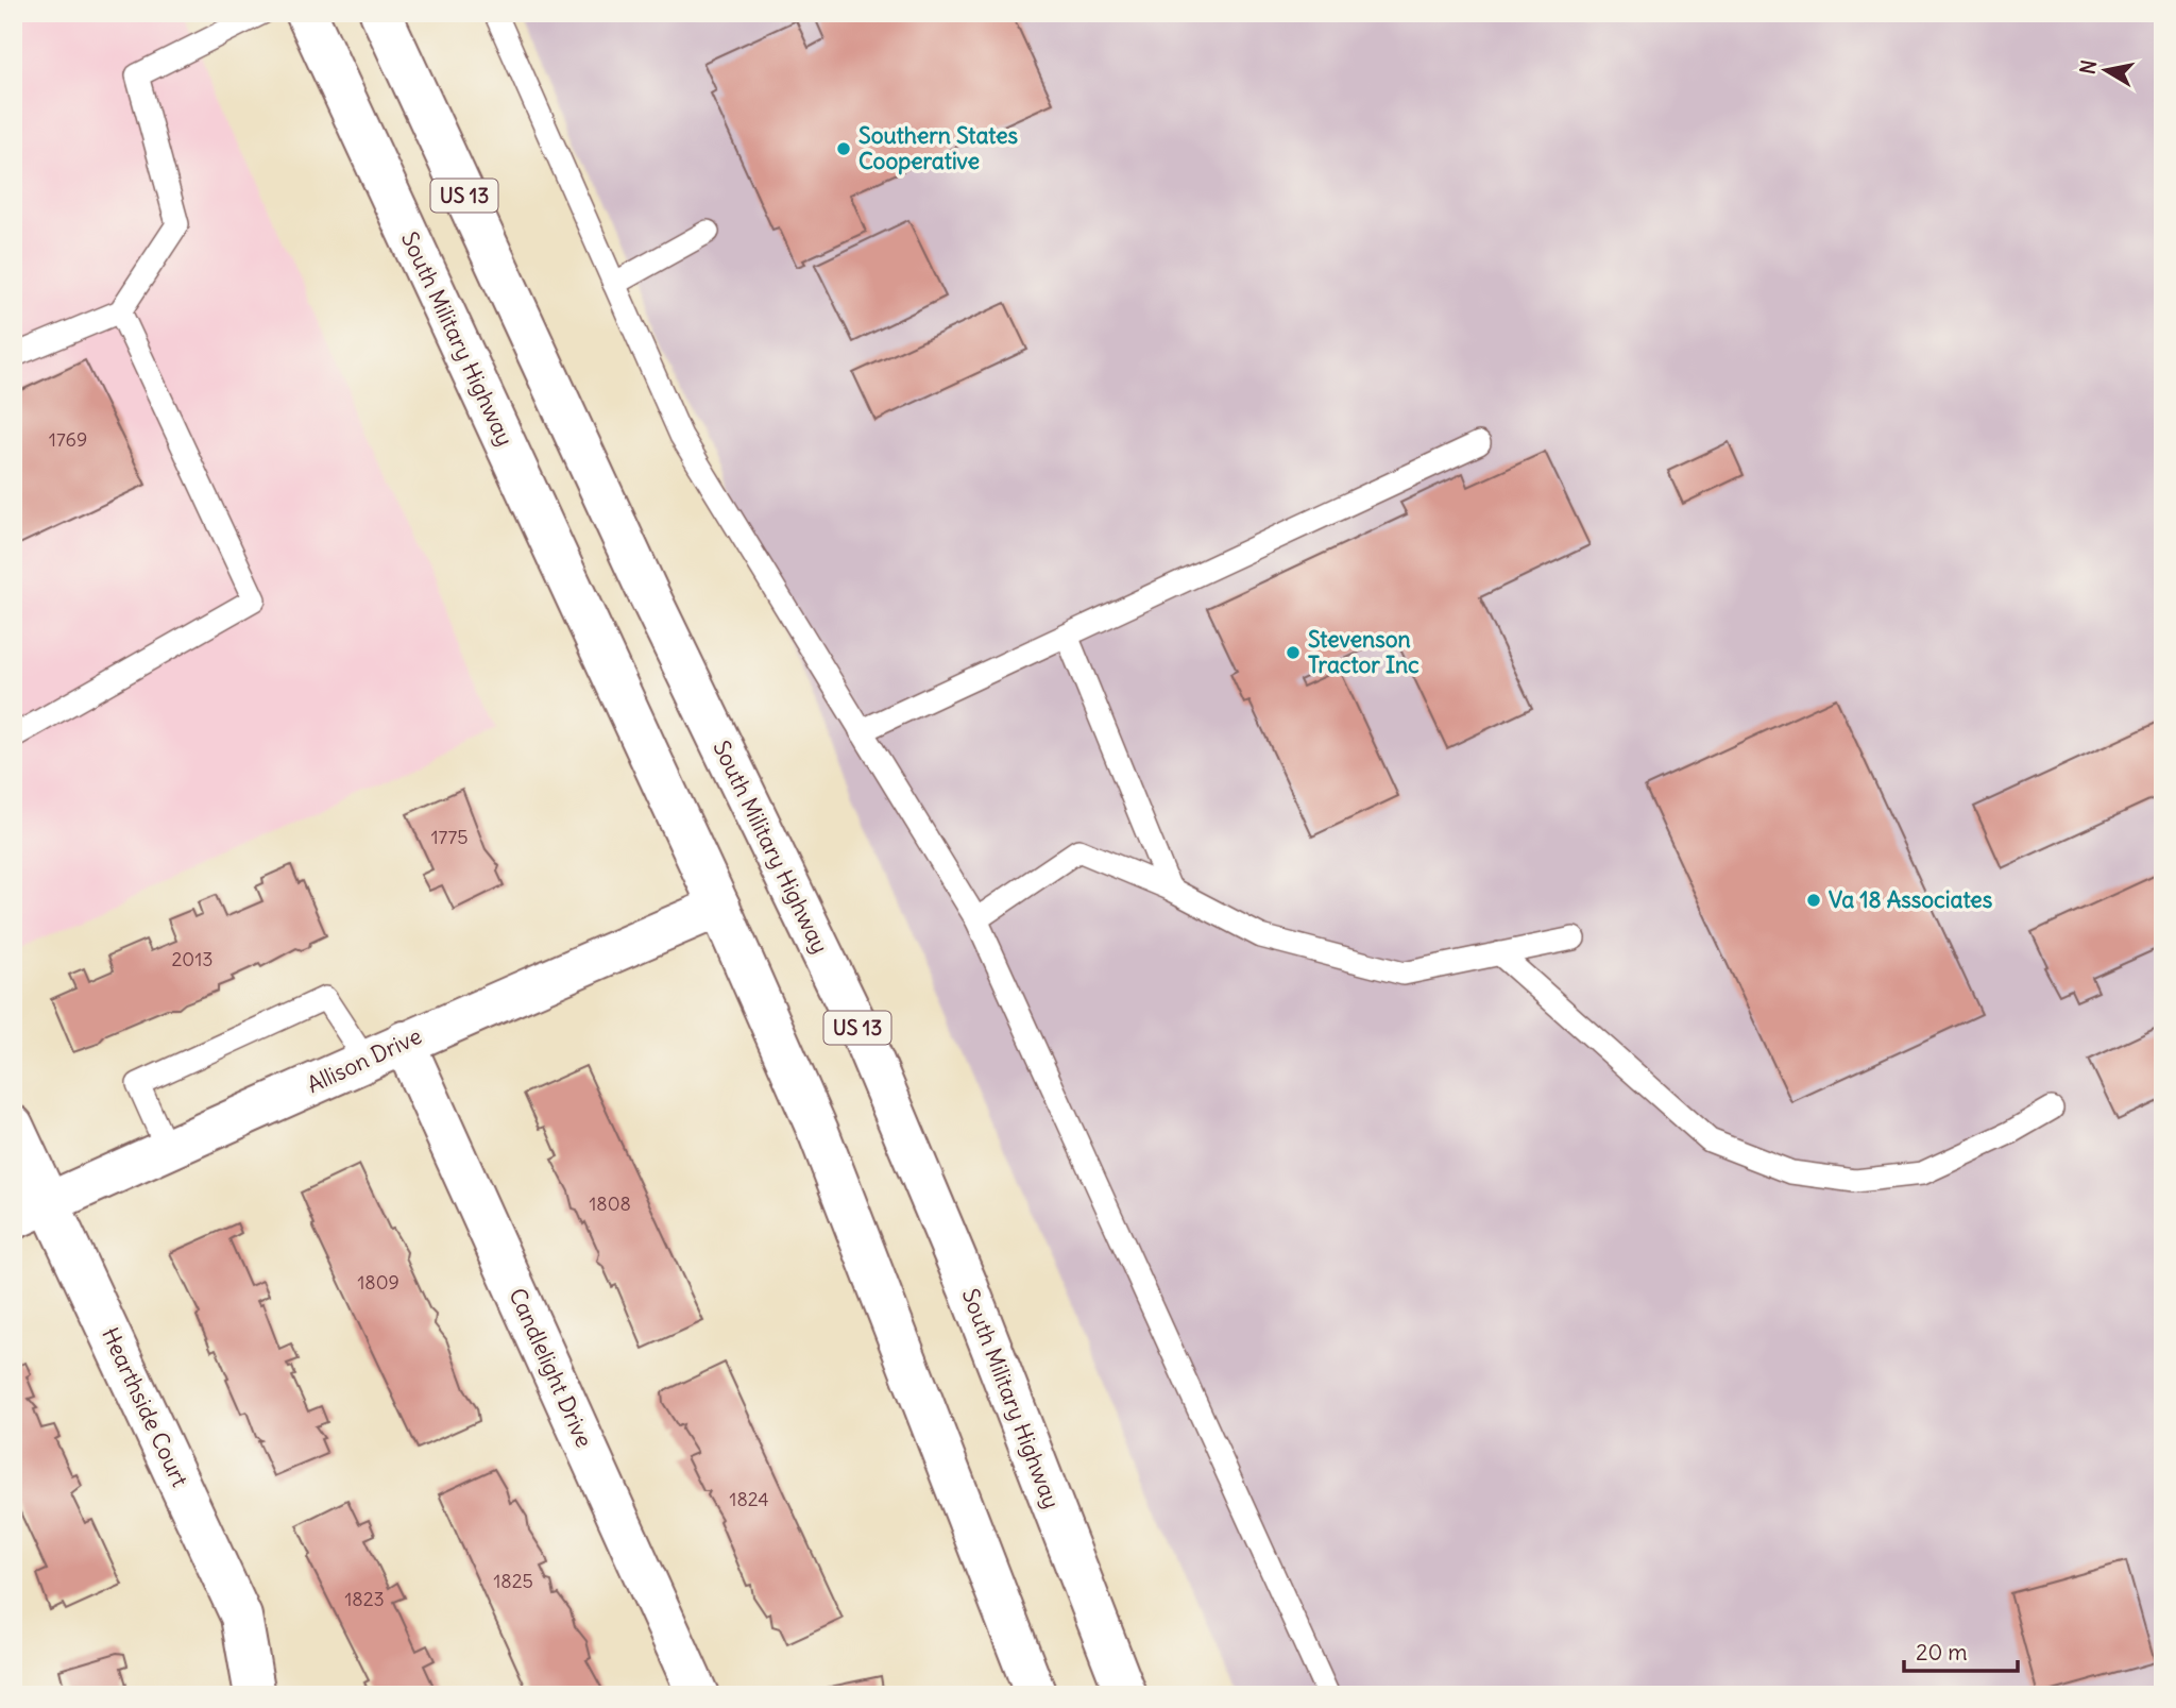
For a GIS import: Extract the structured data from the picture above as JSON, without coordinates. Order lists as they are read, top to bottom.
{
  "streets": {
    "main road": [
      "US 13",
      "South Military Highway",
      "Allison Drive",
      "Candlelight Drive",
      "Hearthside Court"
    ]
  },
  "crossings": [
    ["South Military Highway", "Allison Drive"],
    ["Allison Drive", "Candlelight Drive"],
    ["Allison Drive", "Hearthside Court"]
  ],
  "places": ["Southern States Cooperative", "Stevenson Tractor Inc", "Va 18 Associates"],
  "house_numbers": [
    "1769",
    "1775",
    "2013",
    "1808",
    "1809",
    "1824",
    "1825",
    "1823"
  ],
  "scale_bar": "20 m",
  "north": "left"
}
